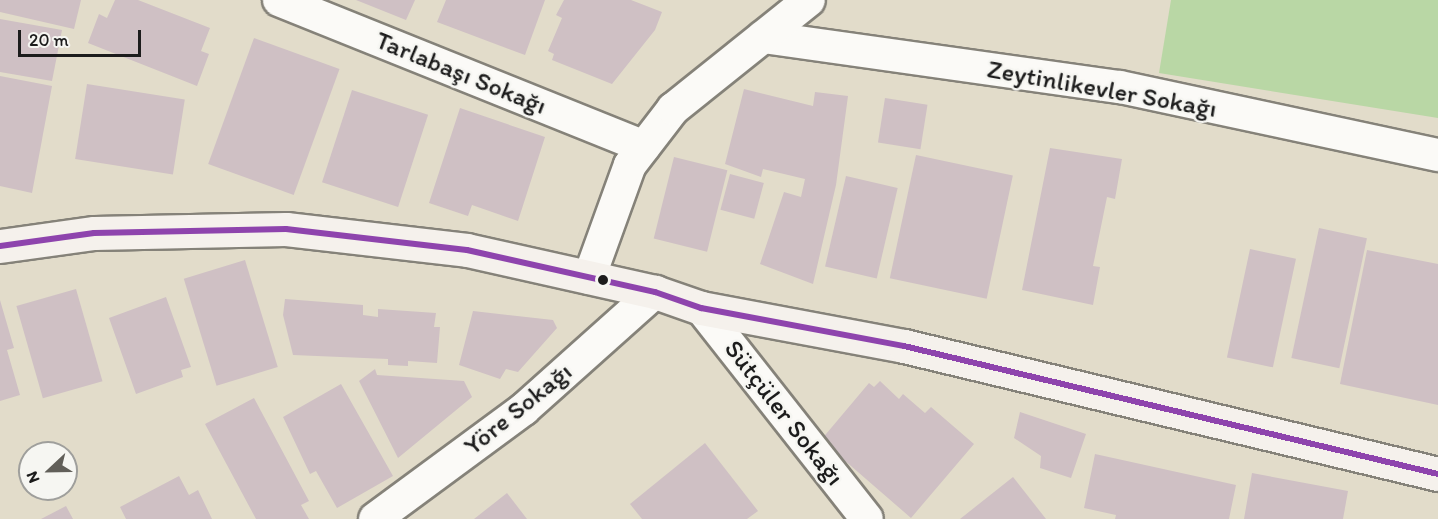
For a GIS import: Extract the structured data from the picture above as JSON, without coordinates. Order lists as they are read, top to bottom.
{
  "streets": {
    "street": [
      "Tarlabaşı Sokağı",
      "Zeytinlikevler Sokağı",
      "Yöre Sokağı",
      "Sütçüler Sokağı"
    ]
  },
  "scale_bar": "20 m",
  "north": "left"
}
